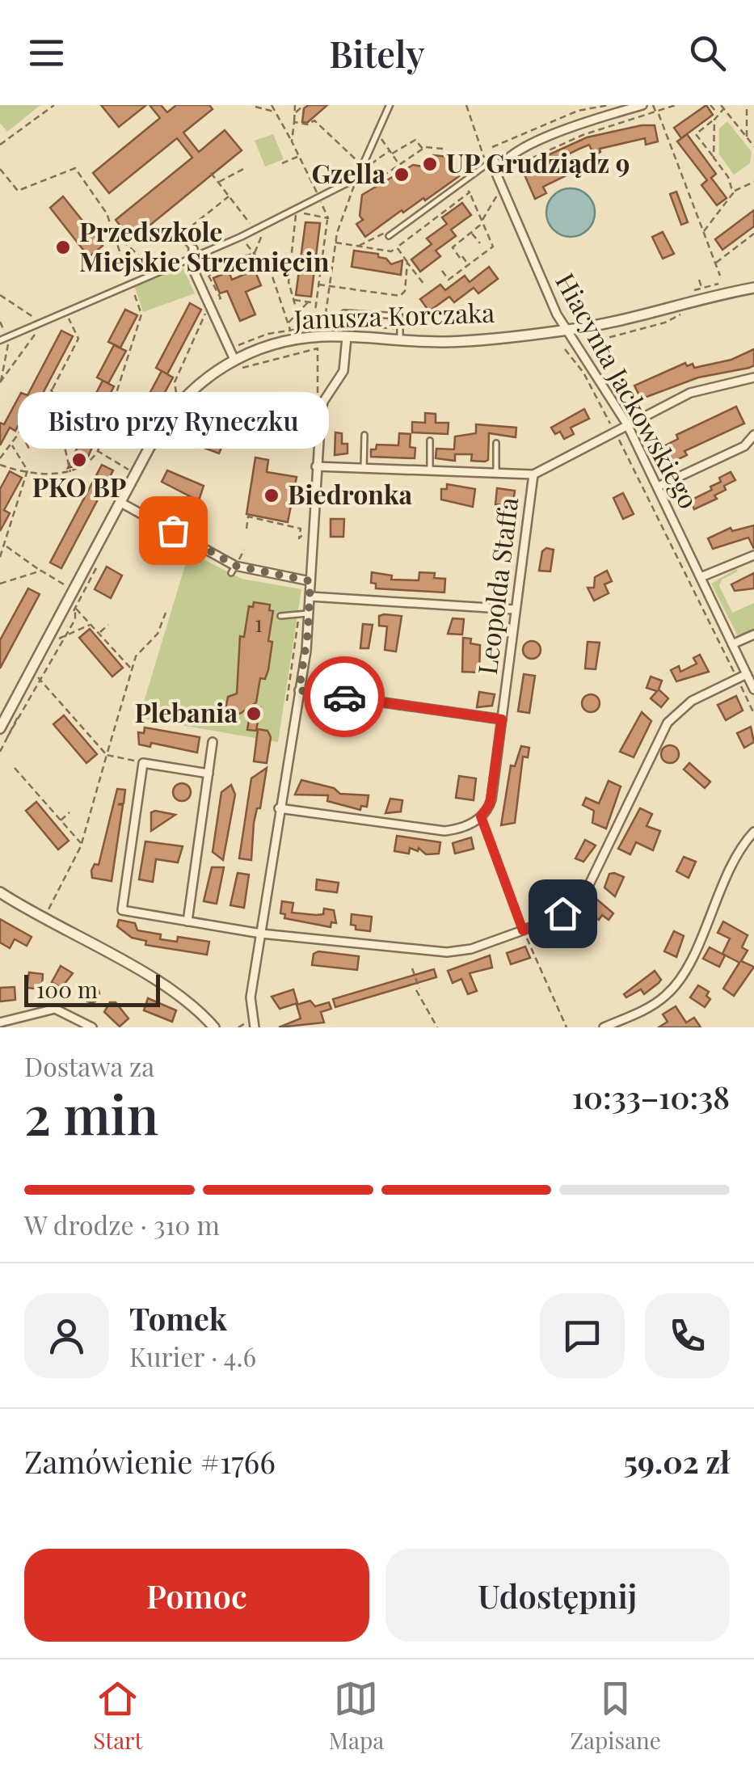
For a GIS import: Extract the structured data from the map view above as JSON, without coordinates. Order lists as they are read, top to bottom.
{
  "streets": {
    "street": ["Janusza Korczaka", "Hiacynta Jackowskiego", "Leopolda Staffa"]
  },
  "crossings": [
    ["Janusza Korczaka", "Hiacynta Jackowskiego"]
  ],
  "places": [
    "UP Grudziądz 9",
    "Gzella",
    "Przedszkole Miejskie Strzemięcin",
    "PKO BP",
    "Biedronka",
    "Bistro przy Ryneczku",
    "Plebania"
  ],
  "house_numbers": ["1"],
  "scale_bar": "100 m",
  "page": {
    "header": "Bitely",
    "bubble": "Bistro przy Ryneczku",
    "scale": "100 m",
    "heading": ["2 min", "Dostawa za", "10:33–10:38"],
    "panel": [
      "Tomek",
      "Kurier · 4.6",
      "Zamówienie #1766",
      "59.02 zł"
    ],
    "bar": "W drodze · 310 m",
    "buttons": ["Pomoc", "Udostępnij"],
    "tabs": ["Start", "Mapa", "Zapisane"]
  }
}
